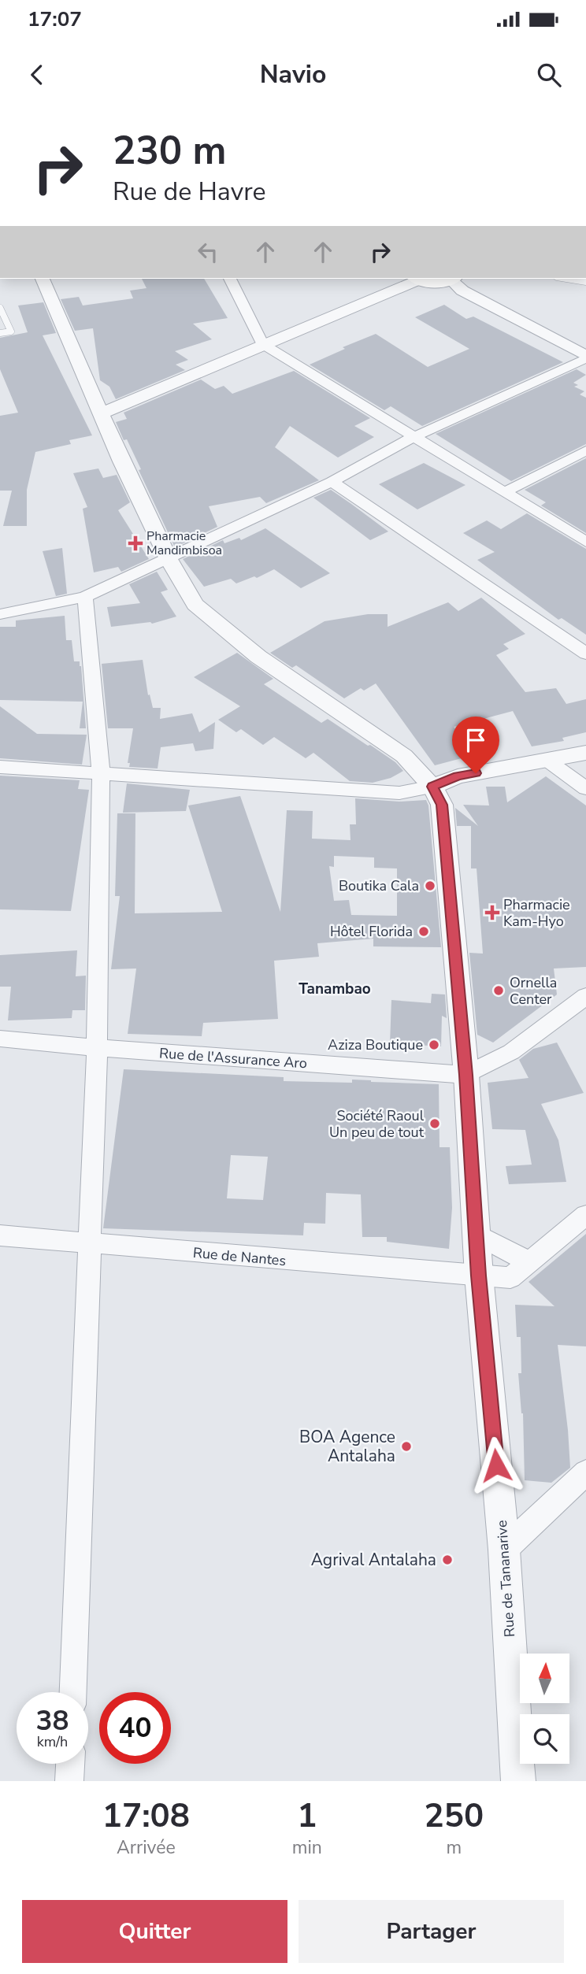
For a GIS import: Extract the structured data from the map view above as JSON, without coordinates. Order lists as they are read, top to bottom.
{
  "streets": {
    "street": ["Rue de l'Assurance Aro", "Rue de Nantes", "Rue de Tananarive"]
  },
  "crossings": [
    ["Rue de l'Assurance Aro", "Rue de Tananarive"],
    ["Rue de Nantes", "Rue de Tananarive"]
  ],
  "districts": ["Tanambao"],
  "places": {
    "health": ["Pharmacie Mandimbisoa", "Pharmacie Kam-Hyo"],
    "other": [
      "Boutika Cala",
      "Hôtel Florida",
      "Ornella Center",
      "Aziza Boutique",
      "Société Raoul Un peu de tout",
      "BOA Agence Antalaha",
      "Agrival Antalaha"
    ]
  },
  "north": "top",
  "page": {
    "status": "17:07",
    "header": "Navio",
    "turn": ["230 m", "Rue de Havre"],
    "speed": "38 km/h",
    "limit": "40",
    "eta": [
      "17:08",
      "Arrivée",
      "1",
      "min",
      "250",
      "m"
    ],
    "buttons": ["Quitter", "Partager"]
  }
}
